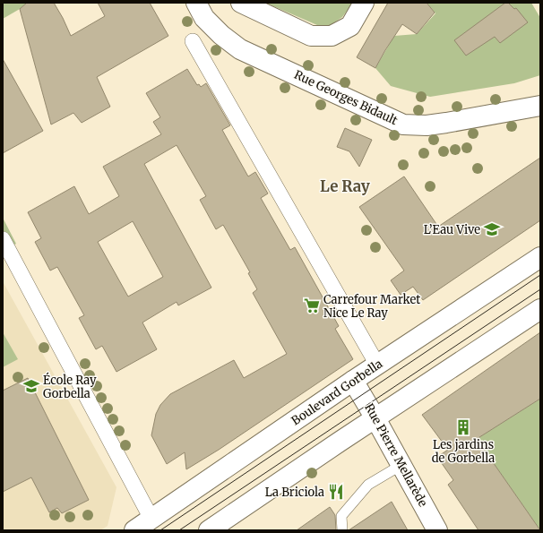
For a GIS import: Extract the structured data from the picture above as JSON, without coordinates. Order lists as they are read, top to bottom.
{
  "streets": {
    "main road": ["Rue Georges Bidault", "Boulevard Gorbella", "Rue Pierre Mellarède"]
  },
  "crossings": [
    ["Boulevard Gorbella", "Rue Pierre Mellarède"]
  ],
  "districts": ["Le Ray"],
  "places": {
    "school or university": ["L’Eau Vive", "École Ray Gorbella"],
    "supermarket": ["Carrefour Market Nice Le Ray"],
    "building": ["Les jardins de Gorbella"],
    "restaurant": ["La Briciola"]
  }
}
